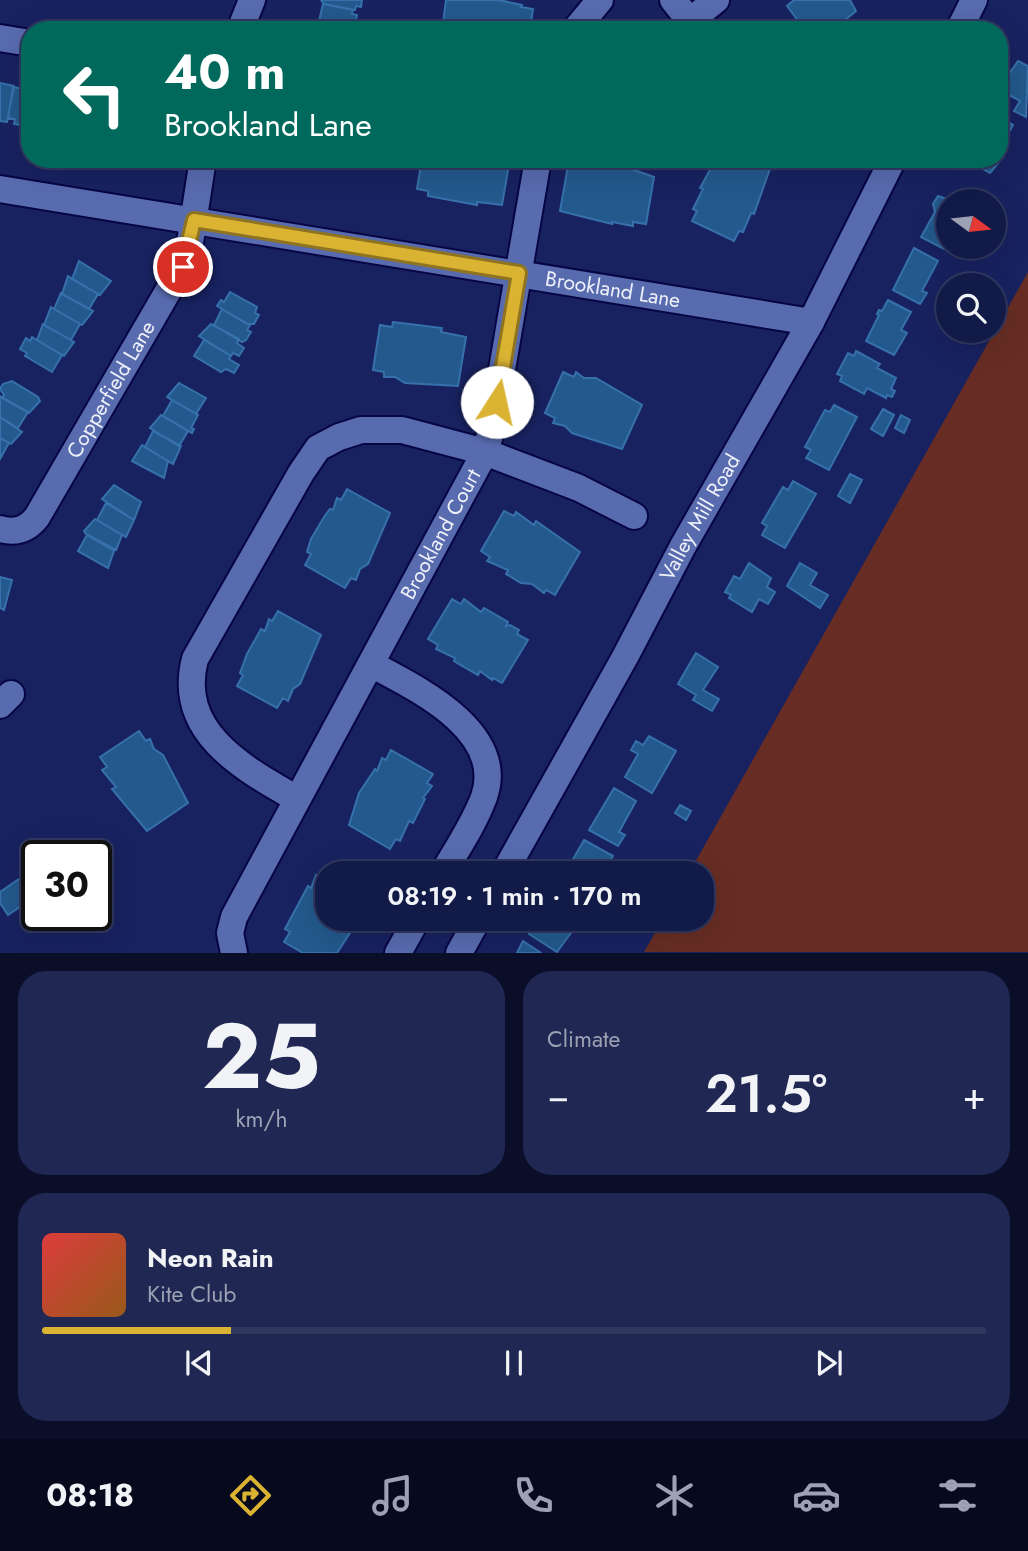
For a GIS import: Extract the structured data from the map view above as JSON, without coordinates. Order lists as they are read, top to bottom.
{
  "streets": {
    "street": [
      "Brookland Lane",
      "Copperfield Lane",
      "Valley Mill Road",
      "Brookland Court"
    ]
  },
  "crossings": [
    ["Brookland Lane", "Copperfield Lane"],
    ["Brookland Lane", "Valley Mill Road"],
    ["Brookland Lane", "Brookland Court"]
  ],
  "north": "right",
  "page": {
    "turn": ["40 m", "Brookland Lane"],
    "limit": "30",
    "trip": "08:19 · 1 min · 170 m",
    "tile": [
      ["25", "km/h"],
      "Climate"
    ],
    "heat": ["−", "21.5°", "+"],
    "song": ["Neon Rain", "Kite Club"],
    "tabs": "08:18"
  }
}
